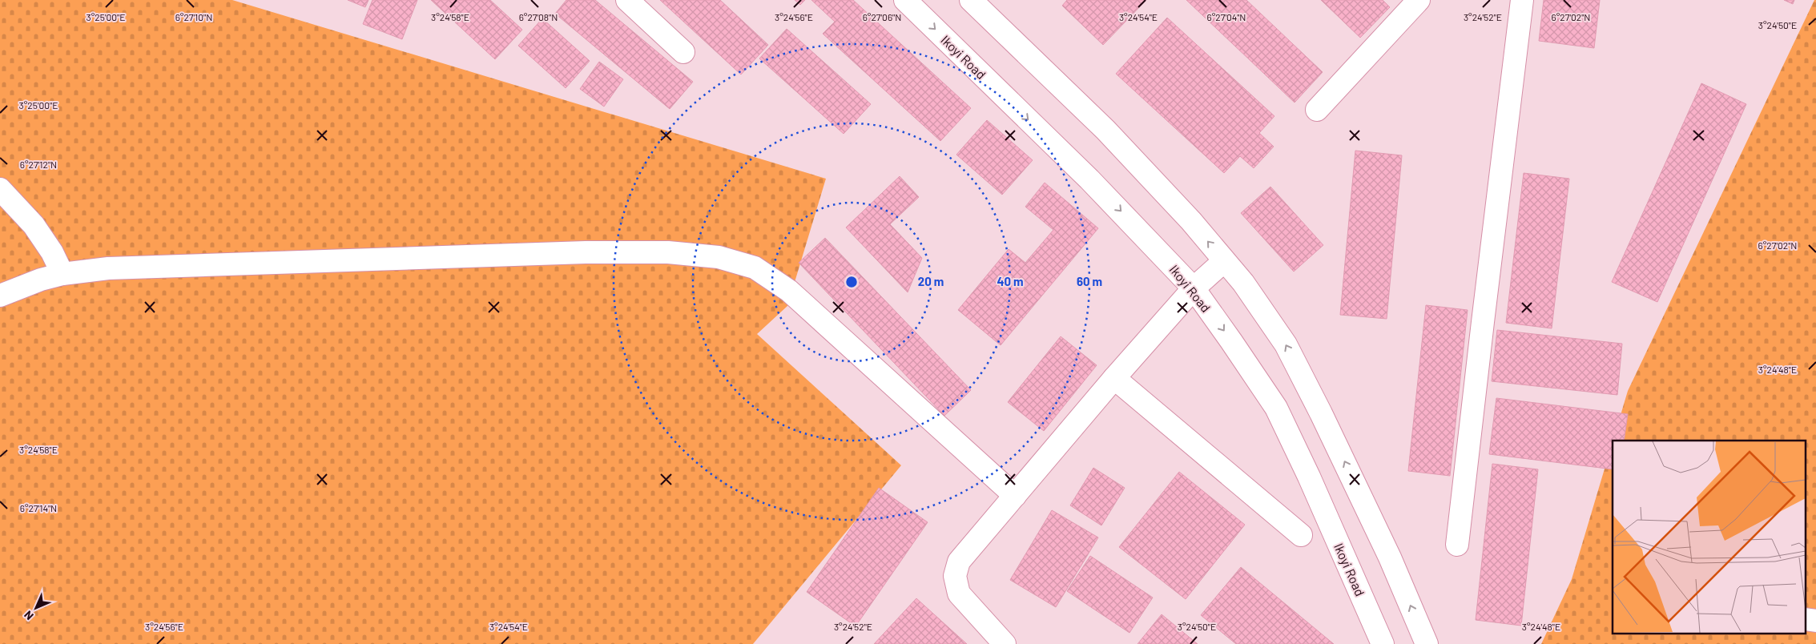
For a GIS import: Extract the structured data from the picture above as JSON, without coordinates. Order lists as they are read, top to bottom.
{
  "streets": {
    "main road": ["Ikoyi Road"]
  },
  "north": "bottom left",
  "coordinates": [
    "3°25'00\"E",
    "6°27'10\"N",
    "3°24'58\"E",
    "6°27'08\"N",
    "3°24'56\"E",
    "6°27'06\"N",
    "3°24'54\"E",
    "6°27'04\"N",
    "3°24'52\"E",
    "6°27'02\"N",
    "3°24'50\"E",
    "6°27'12\"N",
    "3°24'48\"E",
    "6°27'14\"N"
  ],
  "rings": ["20 m", "40 m", "60 m"]
}
